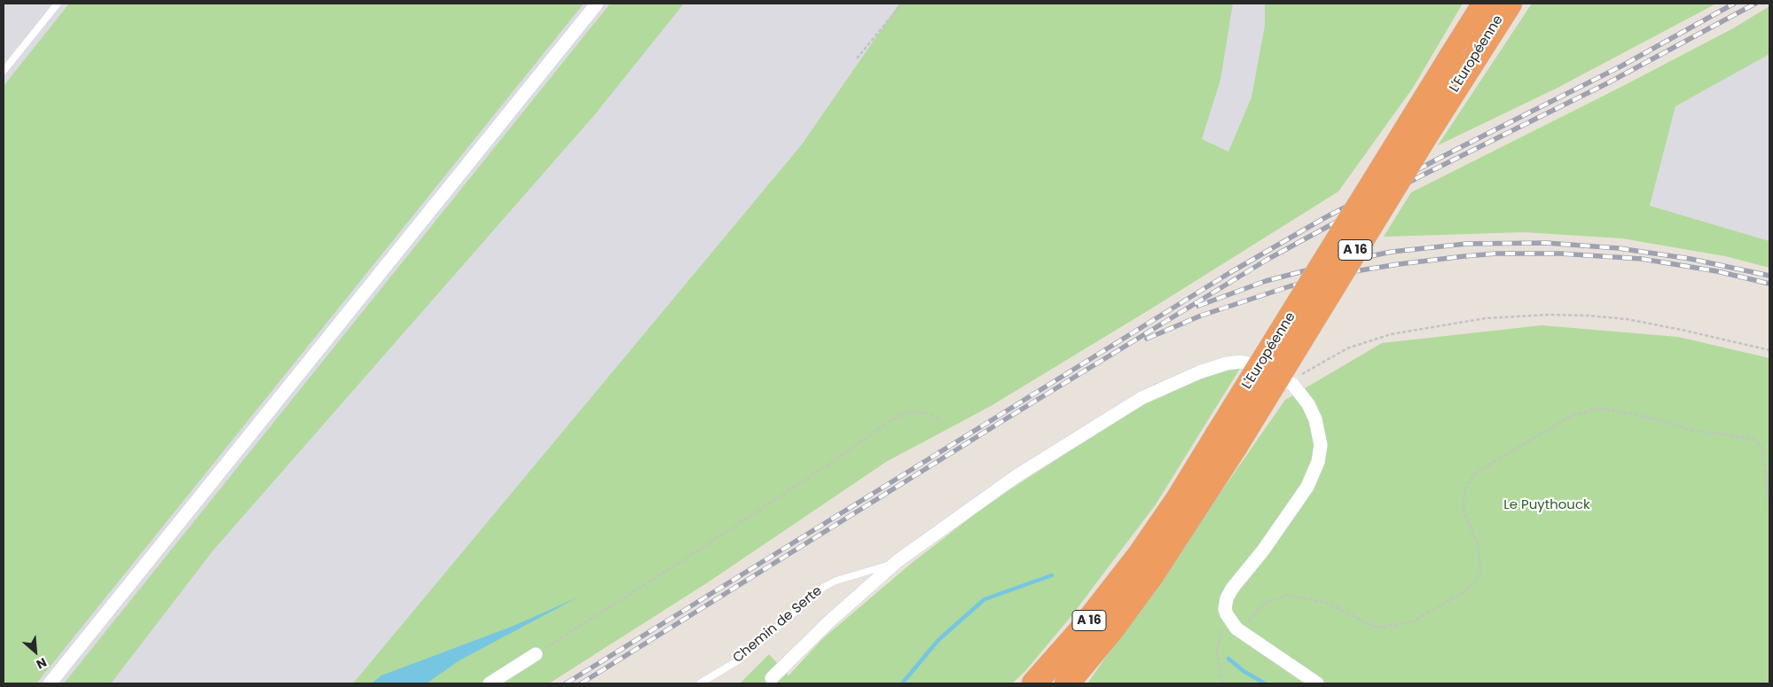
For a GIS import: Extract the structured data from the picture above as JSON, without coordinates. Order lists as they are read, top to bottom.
{
  "streets": {
    "highway": ["L'Européenne", "A 16"],
    "street": ["Chemin de Serte"]
  },
  "parks": ["Le Puythouck"],
  "north": "bottom right"
}
